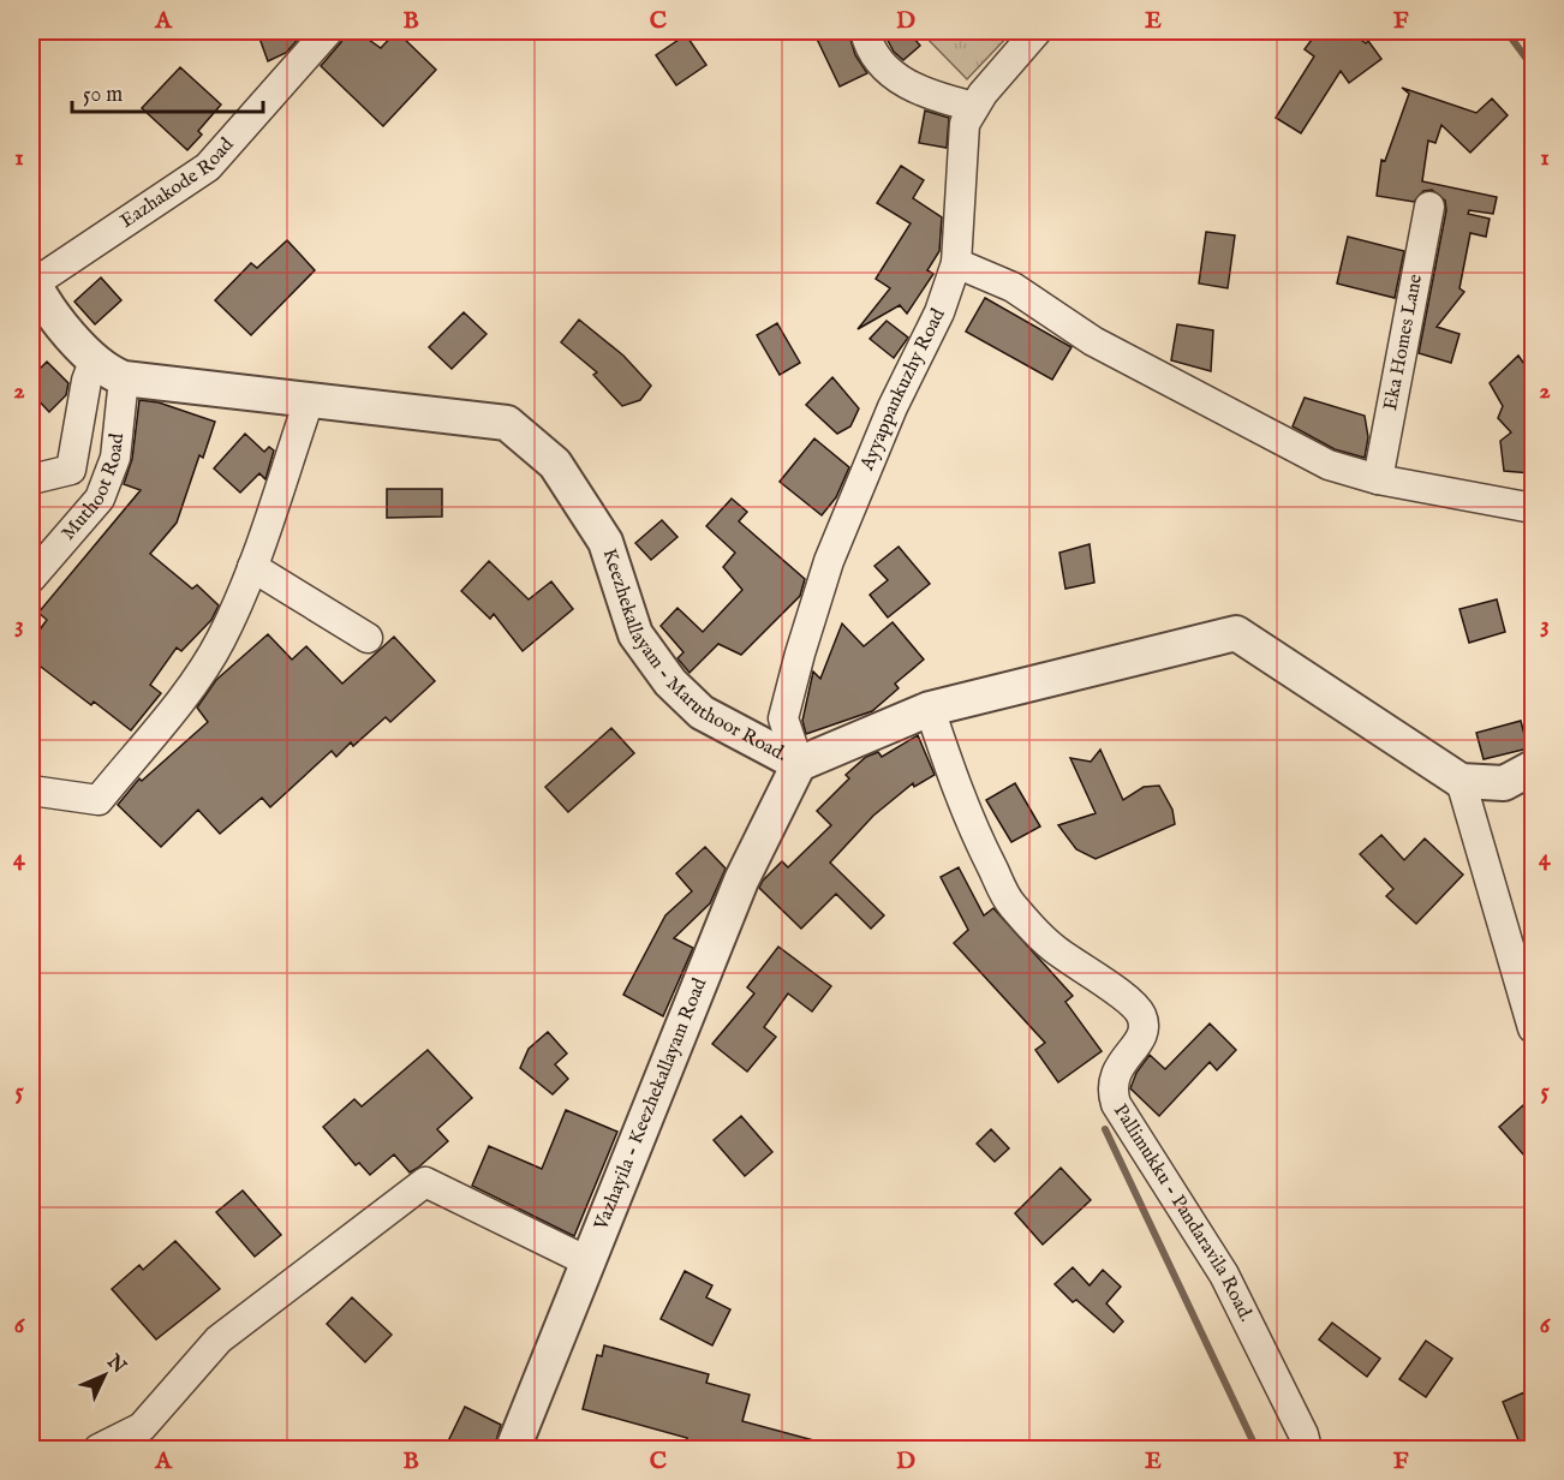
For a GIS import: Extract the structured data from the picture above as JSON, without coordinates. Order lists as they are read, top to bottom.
{
  "streets": {
    "street": [
      "Eazhakode Road",
      "Eka Homes Lane",
      "Ayyappankuzhy Road",
      "Muthoot Road",
      "Keezhekallayam - Maruthoor Road.",
      "Vazhayila - Keezhekallayam Road",
      "Pallimukku - Pandaravila Road."
    ]
  },
  "crossings": [
    ["Eazhakode Road", "Keezhekallayam - Maruthoor Road."],
    ["Ayyappankuzhy Road", "Keezhekallayam - Maruthoor Road."],
    ["Ayyappankuzhy Road", "Vazhayila - Keezhekallayam Road"],
    ["Muthoot Road", "Keezhekallayam - Maruthoor Road."],
    ["Keezhekallayam - Maruthoor Road.", "Vazhayila - Keezhekallayam Road"],
    ["Keezhekallayam - Maruthoor Road.", "Pallimukku - Pandaravila Road."]
  ],
  "scale_bar": "50 m",
  "north": "top right",
  "grid": {
    "columns": [
      "A",
      "B",
      "C",
      "D",
      "E",
      "F"
    ],
    "rows": [
      "1",
      "2",
      "3",
      "4",
      "5",
      "6"
    ]
  }
}
